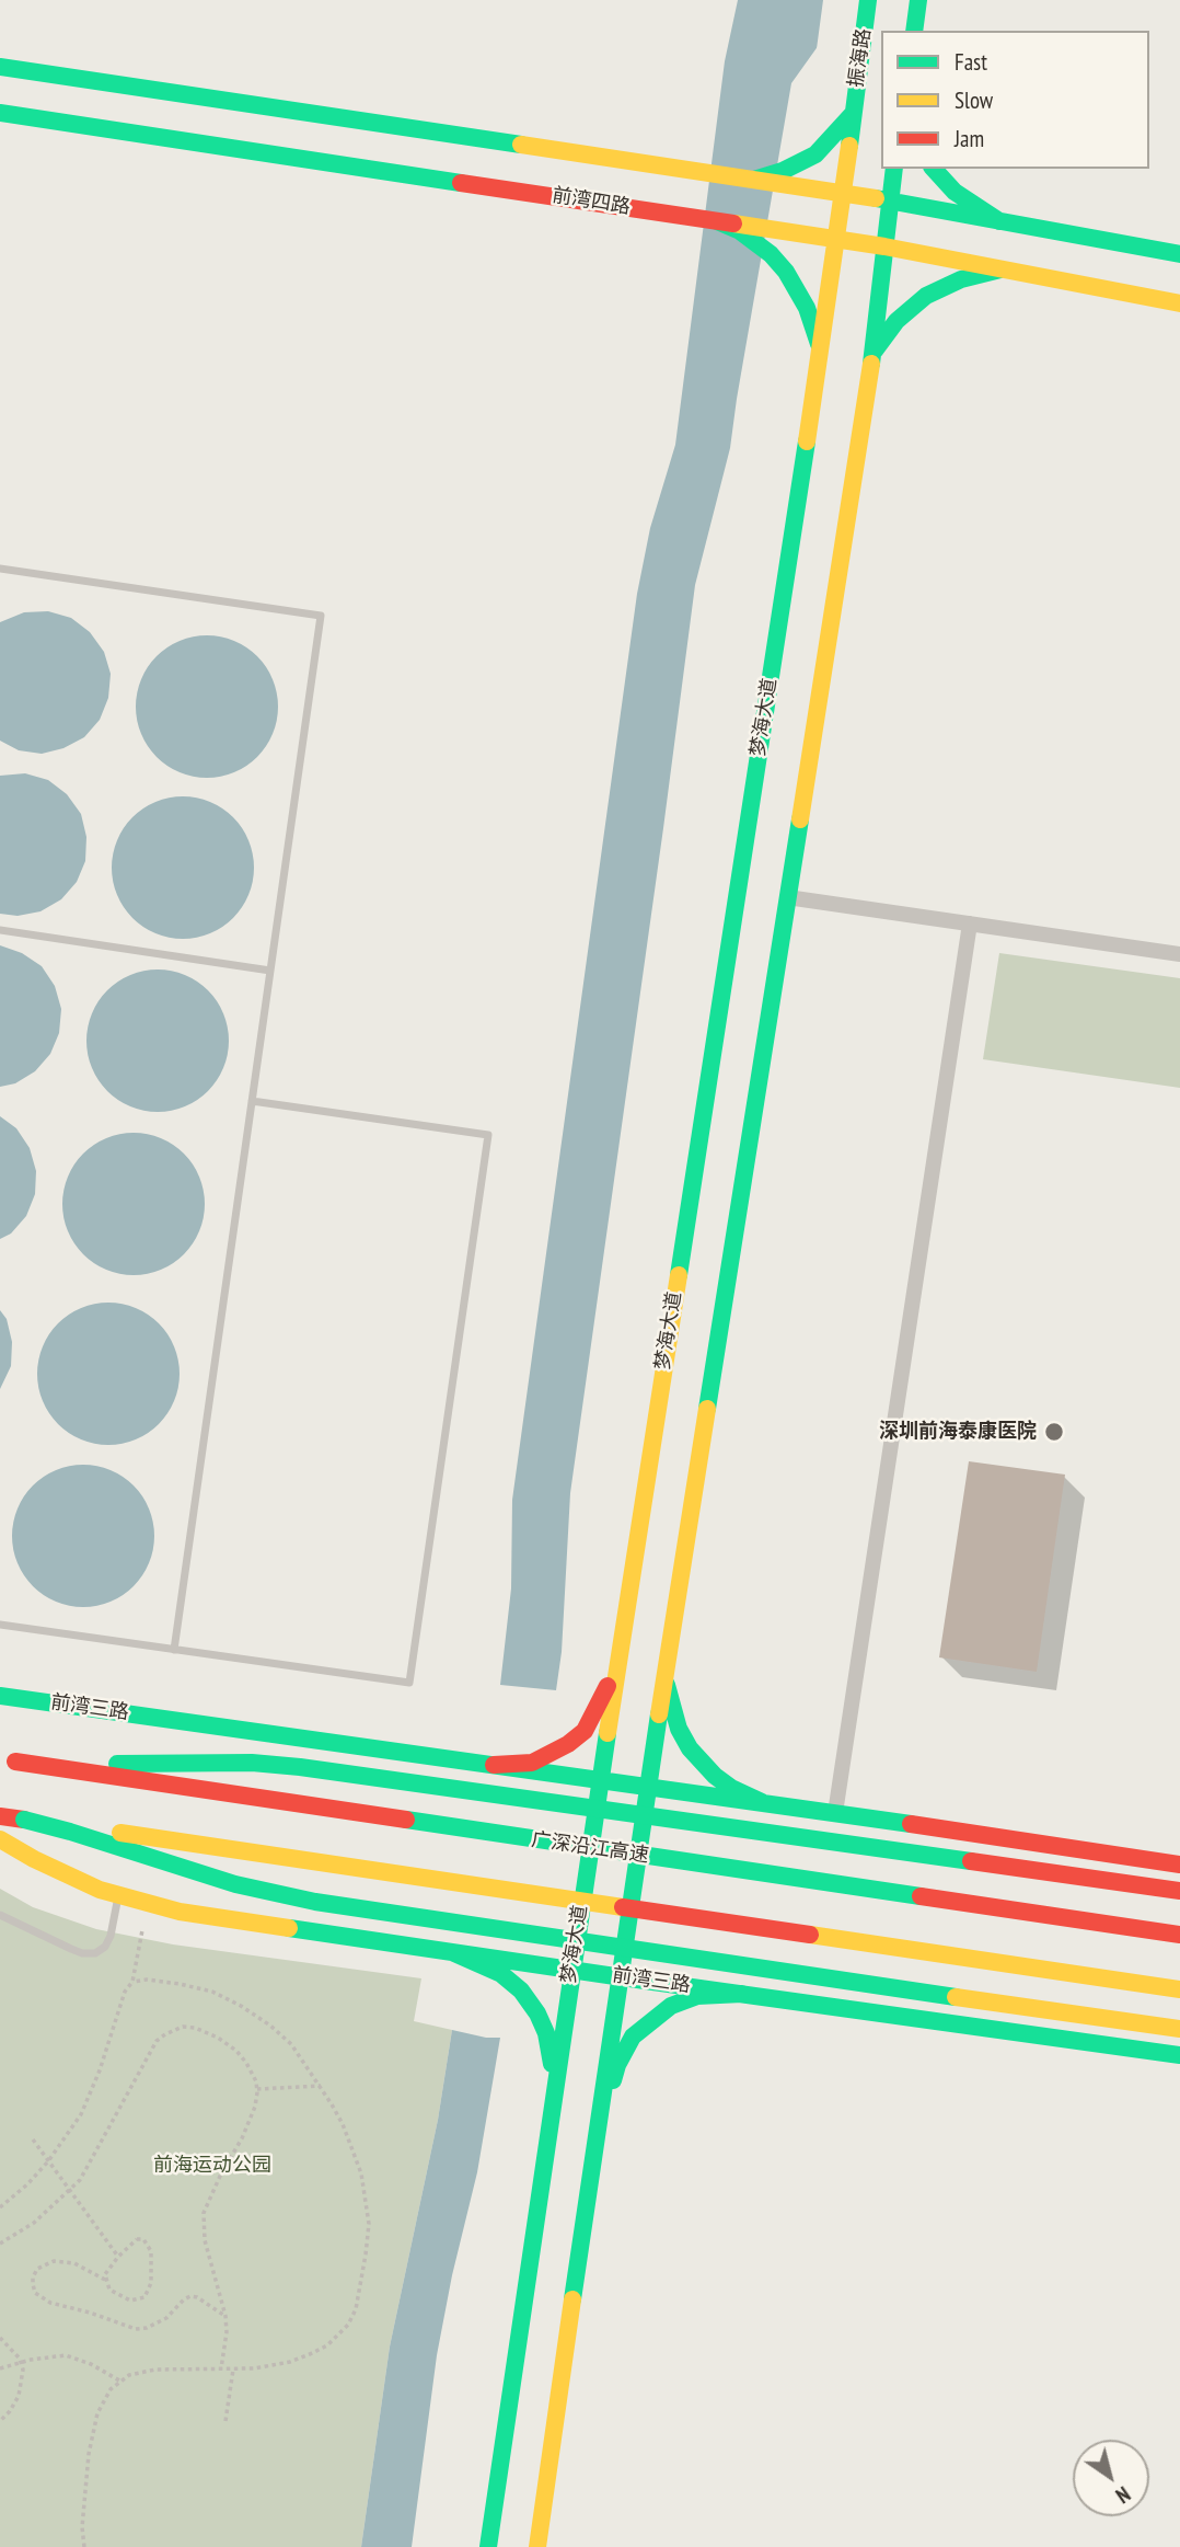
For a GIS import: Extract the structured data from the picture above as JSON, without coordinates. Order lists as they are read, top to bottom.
{
  "streets": {
    "main road": [
      "振海路",
      "前湾四路",
      "梦海大道",
      "前湾三路",
      "广深沿江高速"
    ]
  },
  "crossings": [
    ["振海路", "梦海大道"],
    ["前湾四路", "梦海大道"],
    ["梦海大道", "前湾三路"]
  ],
  "parks": ["前海运动公园"],
  "places": ["深圳前海泰康医院"],
  "legend": ["Fast", "Slow", "Jam"],
  "north": "bottom right"
}
